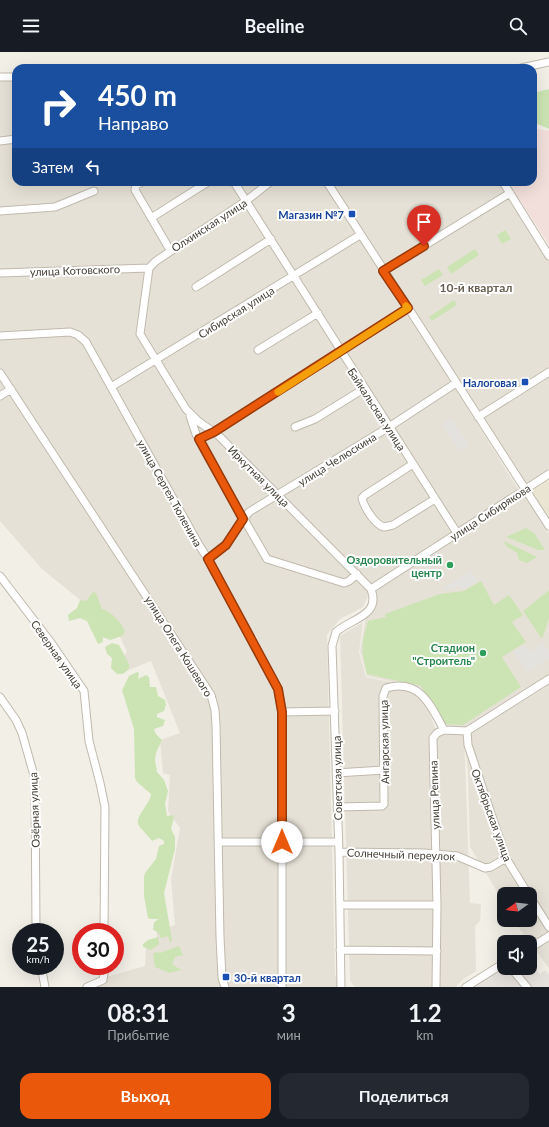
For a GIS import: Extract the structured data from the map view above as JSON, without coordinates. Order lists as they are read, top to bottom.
{
  "streets": {
    "street": [
      "Олхинская улица",
      "улица Котовского",
      "Сибирская улица",
      "Байкальская улица",
      "улица Челюскина",
      "Иркутная улица",
      "улица Сергея Тюленина",
      "улица Сибирякова",
      "улица Олега Кошевого",
      "Северная улица",
      "Ангарская улица",
      "Советская улица",
      "улица Репина",
      "Озёрная улица",
      "Октябрьская улица",
      "Солнечный переулок"
    ]
  },
  "crossings": [
    ["Олхинская улица", "улица Котовского"],
    ["Олхинская улица", "Байкальская улица"],
    ["Олхинская улица", "Иркутная улица"],
    ["улица Котовского", "Иркутная улица"],
    ["Сибирская улица", "Байкальская улица"],
    ["Сибирская улица", "Иркутная улица"],
    ["Сибирская улица", "улица Сергея Тюленина"],
    ["Байкальская улица", "улица Челюскина"],
    ["Байкальская улица", "улица Сибирякова"],
    ["улица Челюскина", "Иркутная улица"],
    ["улица Челюскина", "улица Сергея Тюленина"],
    ["Иркутная улица", "улица Сибирякова"],
    ["Иркутная улица", "Советская улица"],
    ["улица Сибирякова", "Советская улица"],
    ["Ангарская улица", "Советская улица"],
    ["Ангарская улица", "улица Репина"],
    ["Советская улица", "Солнечный переулок"],
    ["улица Репина", "Солнечный переулок"],
    ["Октябрьская улица", "Солнечный переулок"]
  ],
  "districts": ["10-й квартал"],
  "places": {
    "transit": ["Магазин №7", "Налоговая", "30-й квартал"],
    "other": ["Оздоровительный центр", "Стадион \"Строитель\""]
  },
  "north": "left",
  "page": {
    "header": "Beeline",
    "turn": ["450 m", "Направо"],
    "then": "Затем",
    "speed": "25 km/h",
    "limit": "30",
    "eta": [
      "08:31",
      "Прибытие",
      "3",
      "мин",
      "1.2",
      "km"
    ],
    "buttons": ["Выход", "Поделиться"]
  }
}
